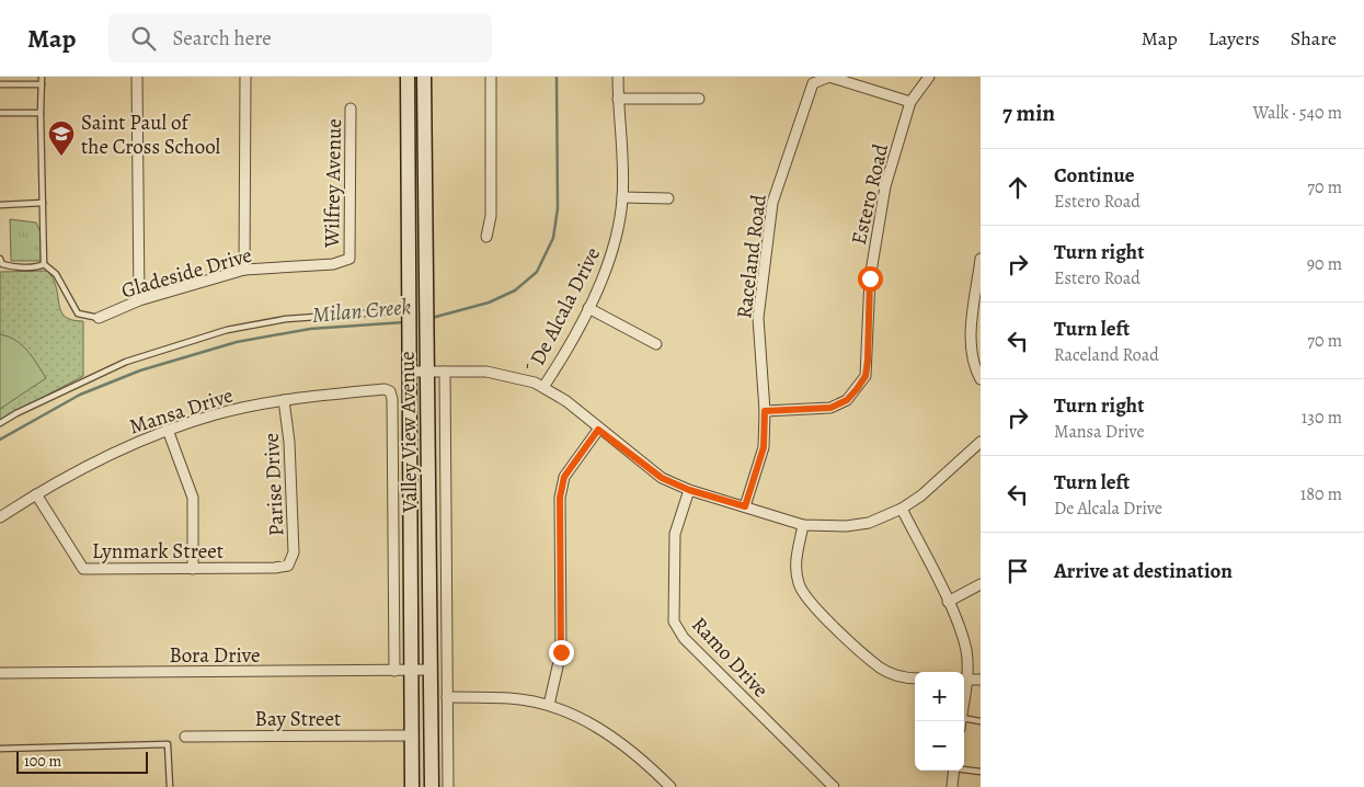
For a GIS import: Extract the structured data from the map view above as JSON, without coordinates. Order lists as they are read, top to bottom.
{
  "streets": {
    "main road": ["Valley View Avenue"],
    "street": [
      "Wilfrey Avenue",
      "Estero Road",
      "Raceland Road",
      "Gladeside Drive",
      "De Alcala Drive",
      "Mansa Drive",
      "Parise Drive",
      "Lynmark Street",
      "Bora Drive",
      "Ramo Drive",
      "Bay Street"
    ]
  },
  "crossings": [
    ["Wilfrey Avenue", "Gladeside Drive"],
    ["Estero Road", "Raceland Road"],
    ["Mansa Drive", "Valley View Avenue"],
    ["Mansa Drive", "Parise Drive"],
    ["Mansa Drive", "Lynmark Street"],
    ["Valley View Avenue", "Bora Drive"],
    ["Valley View Avenue", "Bay Street"],
    ["Parise Drive", "Lynmark Street"]
  ],
  "water": ["Milan Creek"],
  "places": {
    "school or university": ["Saint Paul of the Cross School"]
  },
  "scale_bar": "100 m",
  "page": {
    "header": "Map",
    "search": "Search here",
    "nav": ["Map", "Layers", "Share"],
    "heading": ["7 min", "Walk · 540 m"],
    "list": [
      ["Continue", "Estero Road", "70 m"],
      ["Turn right", "Estero Road", "90 m"],
      ["Turn left", "Raceland Road", "70 m"],
      ["Turn right", "Mansa Drive", "130 m"],
      ["Turn left", "De Alcala Drive", "180 m"],
      "Arrive at destination"
    ],
    "map_buttons": ["+", "−"],
    "scale": "100 m"
  }
}
